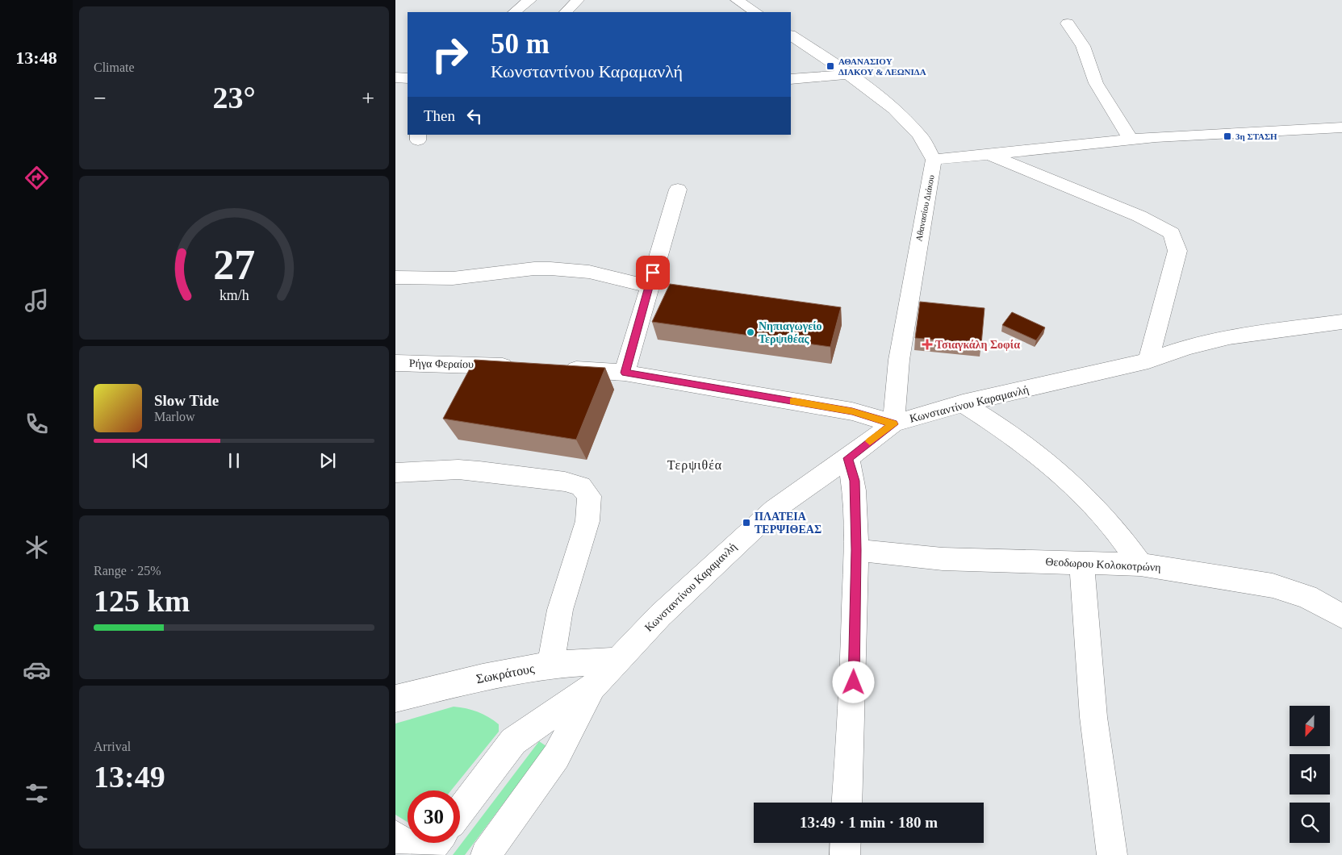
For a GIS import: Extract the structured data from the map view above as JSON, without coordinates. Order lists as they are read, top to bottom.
{
  "streets": {
    "street": [
      "Αθανασίου Διάκου",
      "Ρήγα Φεραίου",
      "Κωνσταντίνου Καραμανλή",
      "Θεοδωρου Κολοκοτρώνη",
      "Σωκράτους"
    ]
  },
  "crossings": [
    ["Αθανασίου Διάκου", "Κωνσταντίνου Καραμανλή"],
    ["Κωνσταντίνου Καραμανλή", "Σωκράτους"]
  ],
  "districts": ["Τερψιθέα"],
  "places": {
    "transit": ["ΑΘΑΝΑΣΙΟΥ ΔΙΑΚΟΥ & ΛΕΩΝΙΔΑ", "3η ΣΤΑΣΗ", "ΠΛΑΤΕΙΑ ΤΕΡΨΙΘΕΑΣ"],
    "other": ["Νηπιαγωγείο Τερψιθέας"],
    "health": ["Τσιαγκάλη Σοφία"]
  },
  "north": "bottom",
  "page": {
    "tabs": "13:48",
    "tile": [
      "Climate",
      ["Range · 25%", "125 km"],
      ["Arrival", "13:49"]
    ],
    "turn": ["50 m", "Κωνσταντίνου Καραμανλή"],
    "heat": ["−", "23°", "+"],
    "then": "Then",
    "song": ["Slow Tide", "Marlow"],
    "limit": "30",
    "trip": "13:49 · 1 min · 180 m",
    "gauge": ["27", "km/h"]
  }
}
